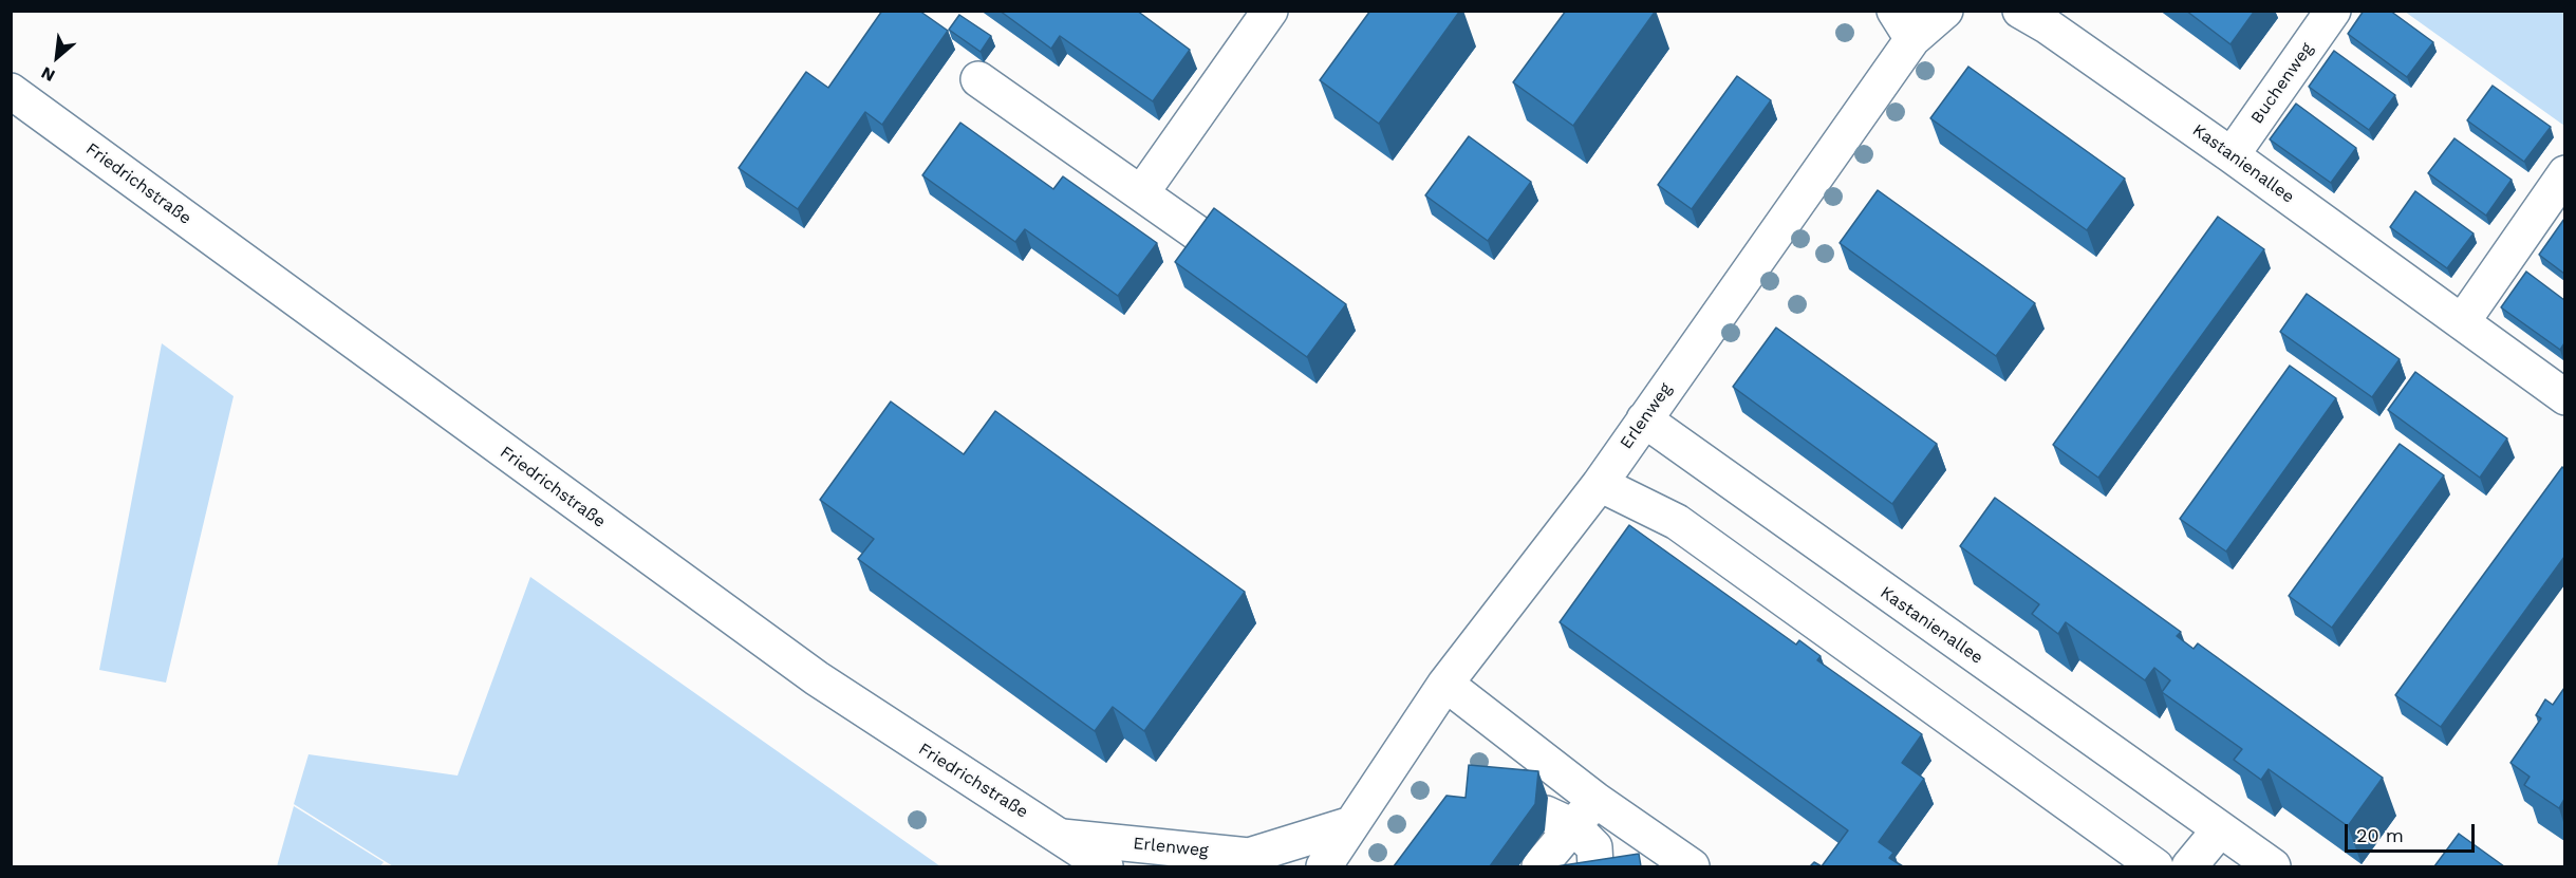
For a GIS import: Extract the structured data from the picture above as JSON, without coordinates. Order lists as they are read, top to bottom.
{
  "streets": {
    "street": [
      "Buchenweg",
      "Kastanienallee",
      "Friedrichstraße",
      "Erlenweg"
    ]
  },
  "crossings": [
    ["Buchenweg", "Kastanienallee"],
    ["Kastanienallee", "Erlenweg"],
    ["Friedrichstraße", "Erlenweg"]
  ],
  "scale_bar": "20 m",
  "north": "bottom left"
}
